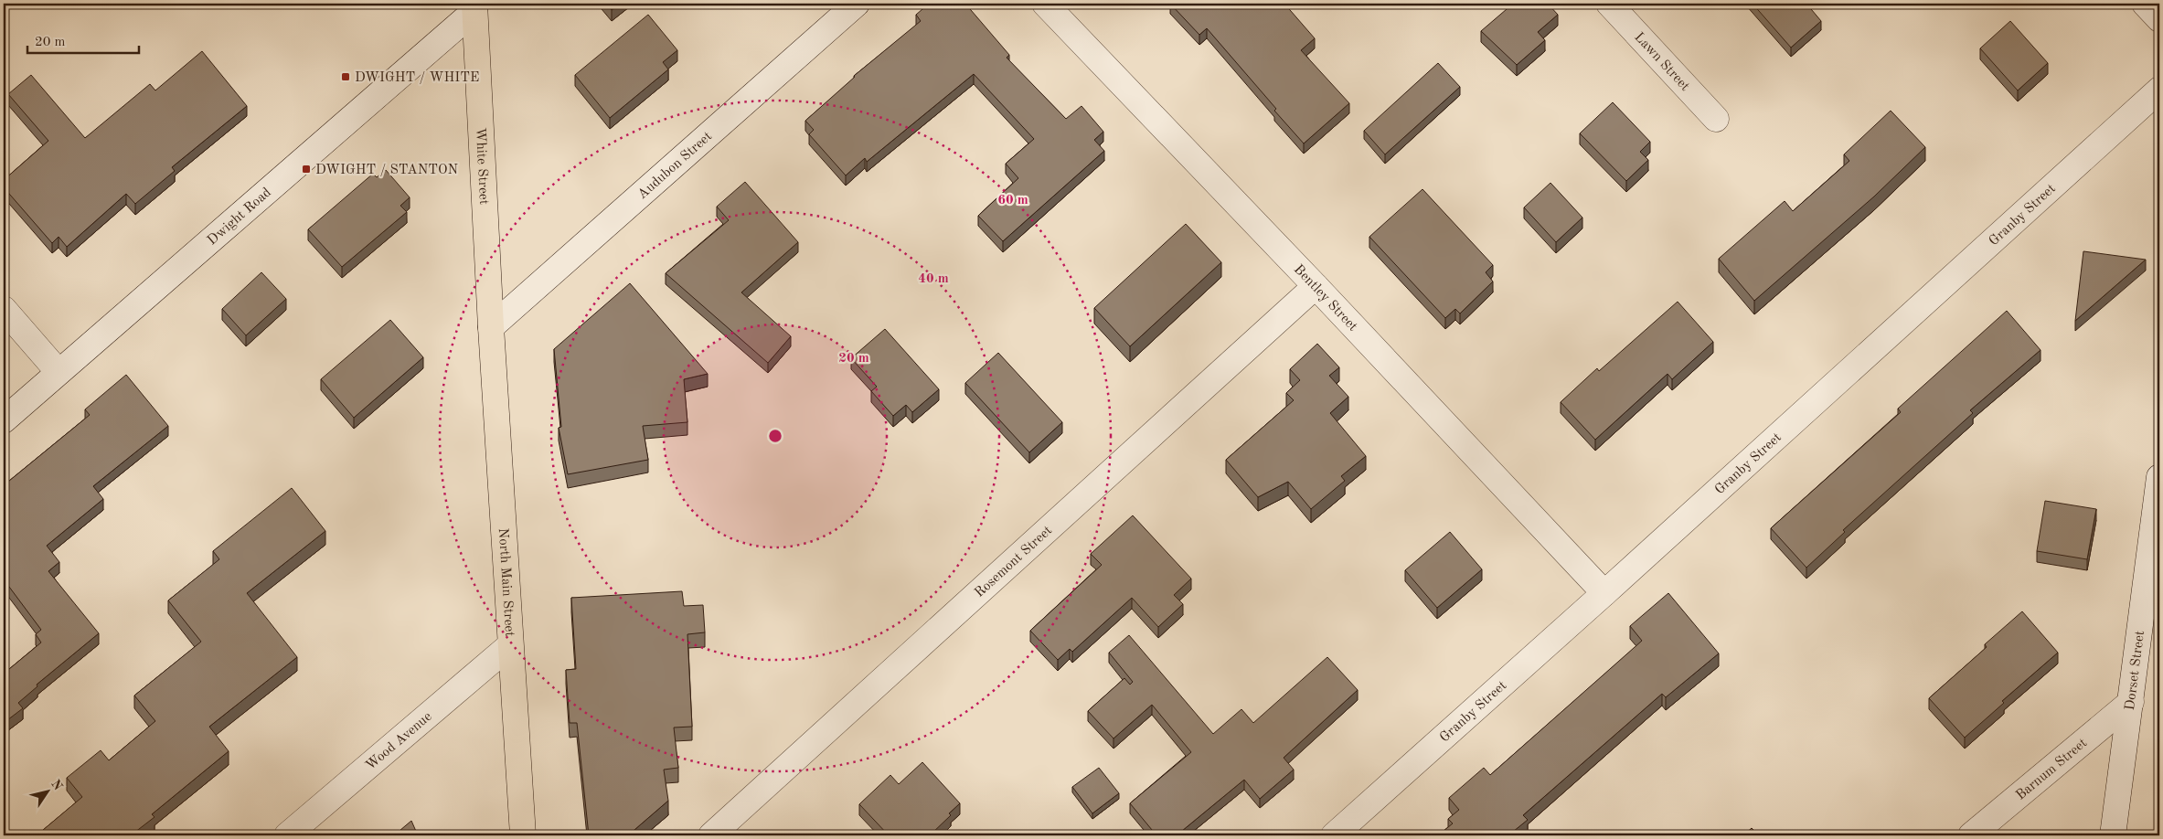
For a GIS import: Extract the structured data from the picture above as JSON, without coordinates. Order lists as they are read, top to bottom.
{
  "streets": {
    "main road": ["White Street", "North Main Street"],
    "street": [
      "Lawn Street",
      "Audubon Street",
      "Dwight Road",
      "Granby Street",
      "Bentley Street",
      "Rosemont Street",
      "Dorset Street",
      "Wood Avenue",
      "Barnum Street"
    ]
  },
  "crossings": [
    ["Audubon Street", "White Street"],
    ["Audubon Street", "North Main Street"],
    ["White Street", "Dwight Road"],
    ["White Street", "North Main Street"],
    ["Granby Street", "Bentley Street"],
    ["Bentley Street", "Rosemont Street"],
    ["North Main Street", "Wood Avenue"],
    ["Dorset Street", "Barnum Street"]
  ],
  "places": {
    "transit": ["DWIGHT / WHITE", "DWIGHT / STANTON"]
  },
  "scale_bar": "20 m",
  "north": "top right",
  "rings": ["60 m", "40 m", "20 m"]
}
